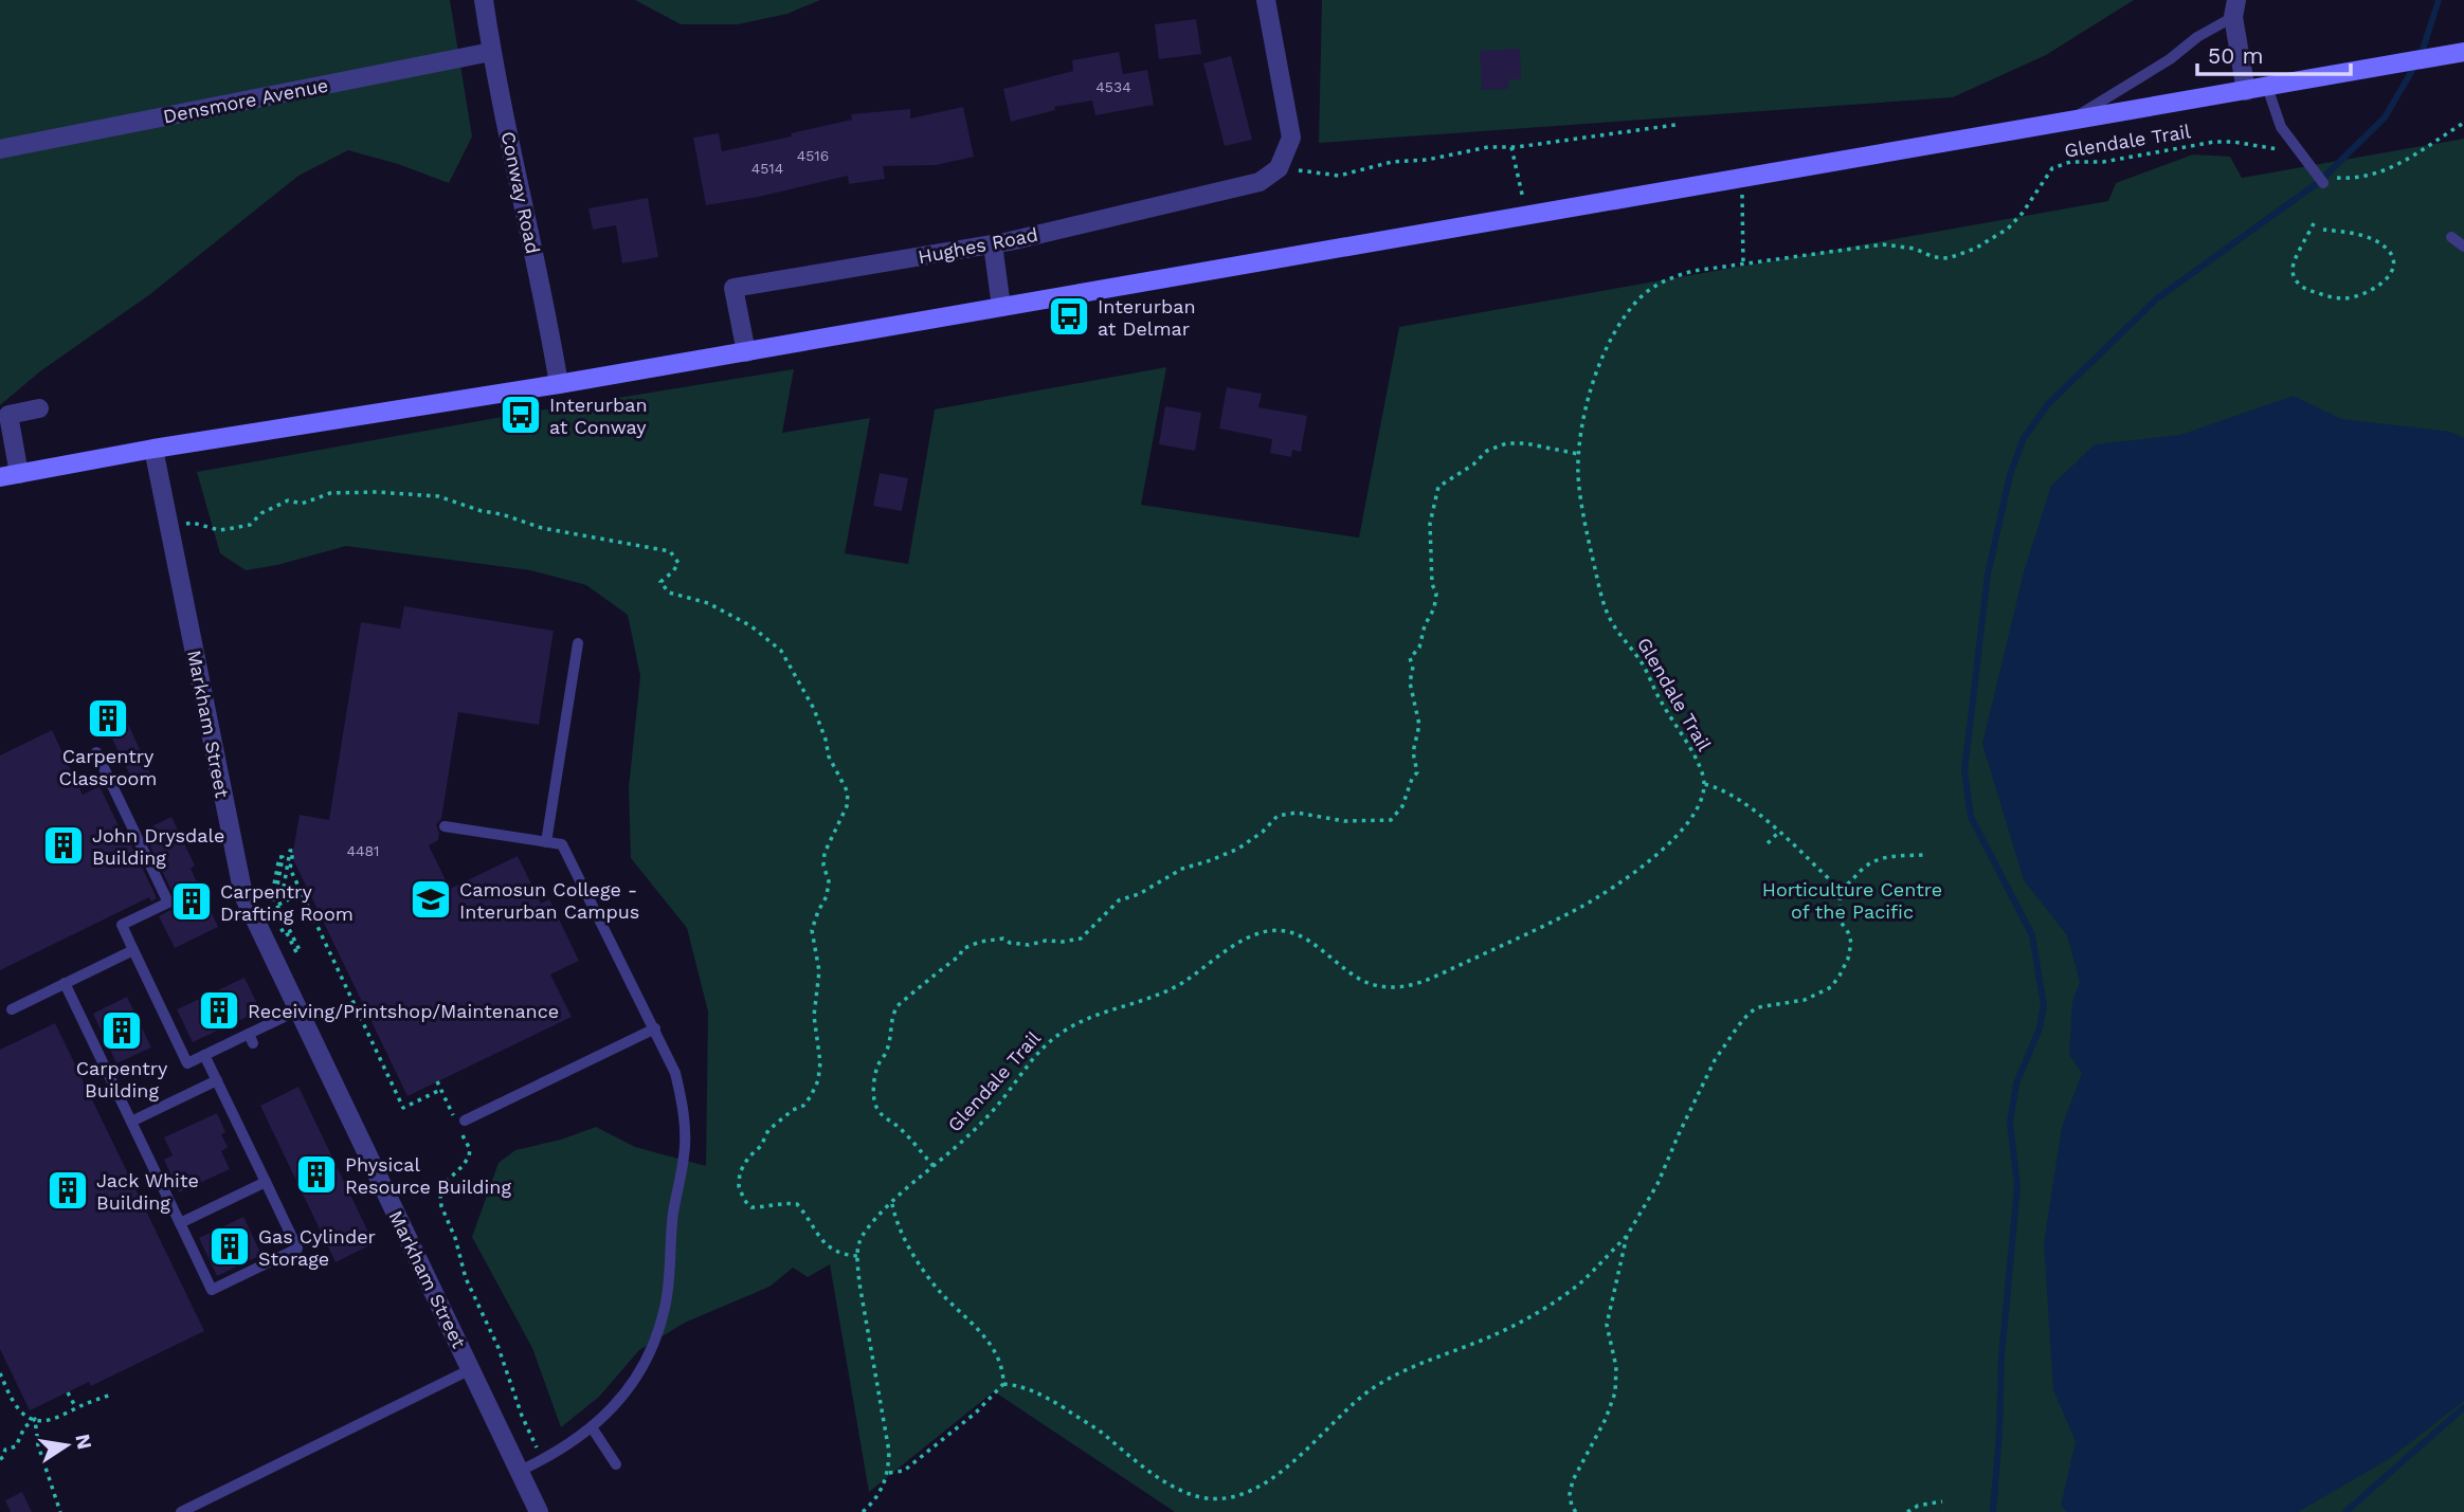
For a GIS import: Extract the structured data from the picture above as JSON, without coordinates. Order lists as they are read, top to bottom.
{
  "streets": {
    "street": [
      "Densmore Avenue",
      "Conway Road",
      "Hughes Road",
      "Markham Street"
    ],
    "path": ["Glendale Trail"]
  },
  "crossings": [
    ["Densmore Avenue", "Conway Road"]
  ],
  "parks": ["Horticulture Centre of the Pacific"],
  "places": {
    "bus stop": ["Interurban at Delmar", "Interurban at Conway"],
    "building": [
      "Carpentry Classroom",
      "John Drysdale Building",
      "Carpentry Drafting Room",
      "Receiving/Printshop/Maintenance",
      "Carpentry Building",
      "Physical Resource Building",
      "Jack White Building",
      "Gas Cylinder Storage"
    ],
    "school or university": ["Camosun College - Interurban Campus"]
  },
  "house_numbers": [
    "4534",
    "4516",
    "4514",
    "4481"
  ],
  "scale_bar": "50 m",
  "north": "right"
}
